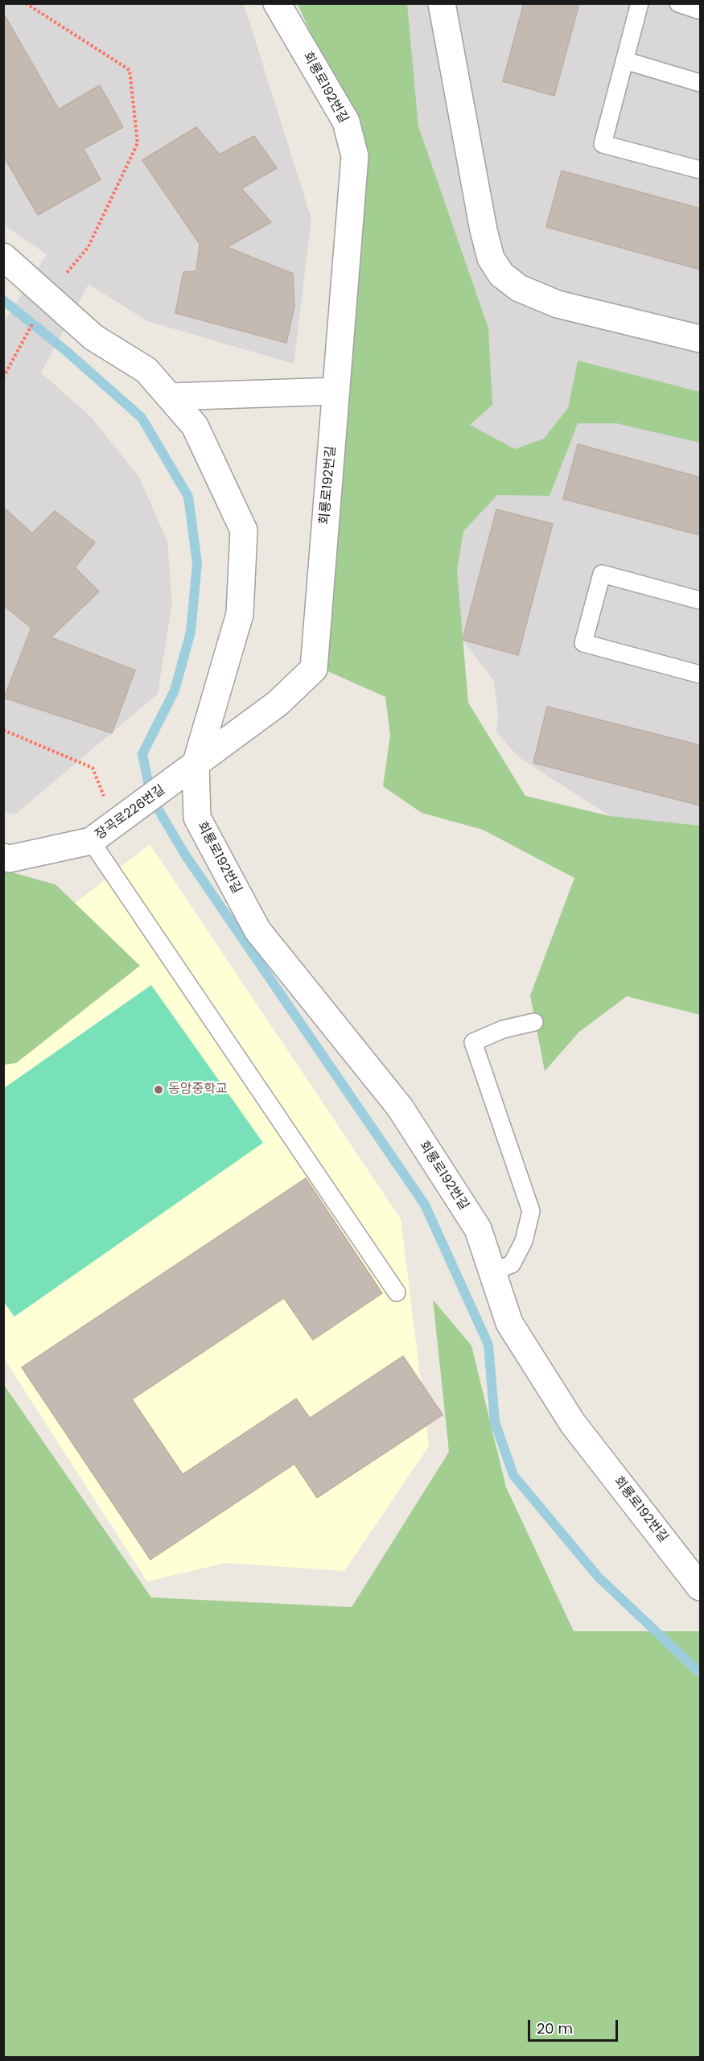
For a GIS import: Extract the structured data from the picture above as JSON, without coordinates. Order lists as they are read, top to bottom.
{
  "streets": {
    "street": ["회룡로192번길", "장곡로226번길"]
  },
  "crossings": [
    ["회룡로192번길", "장곡로226번길"]
  ],
  "places": ["동암중학교"],
  "scale_bar": "20 m"
}
